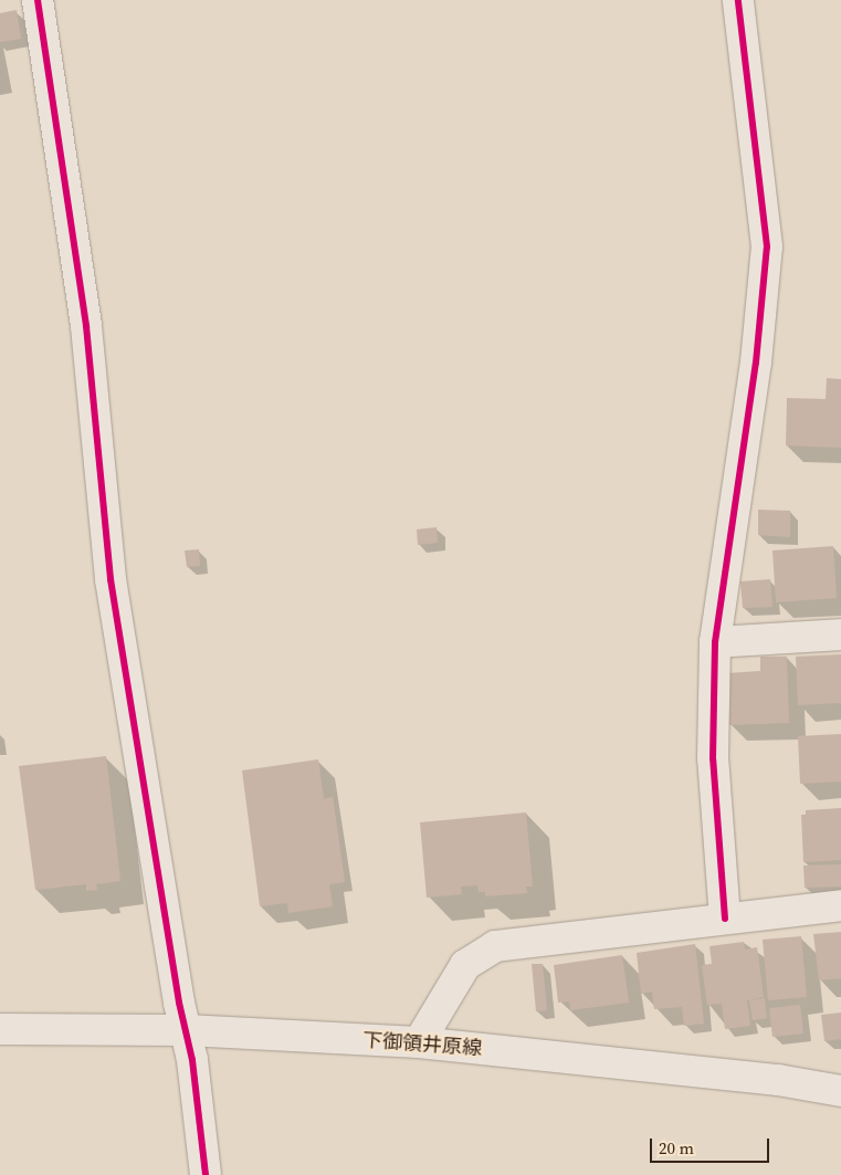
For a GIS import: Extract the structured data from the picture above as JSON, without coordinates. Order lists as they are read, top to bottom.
{
  "streets": {
    "street": ["下御領井原線"]
  },
  "scale_bar": "20 m"
}
